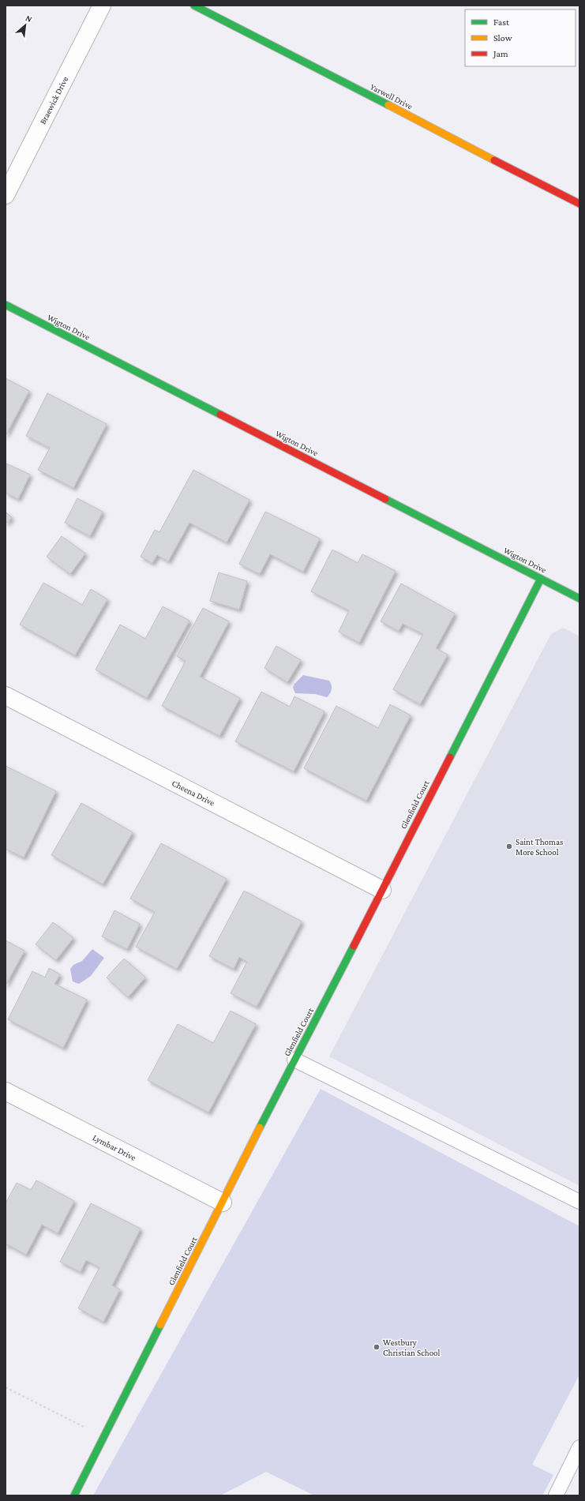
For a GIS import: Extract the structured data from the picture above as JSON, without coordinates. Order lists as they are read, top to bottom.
{
  "streets": {
    "street": [
      "Yarwell Drive",
      "Braewick Drive",
      "Wigton Drive",
      "Cheena Drive",
      "Glenfield Court",
      "Lymbar Drive"
    ]
  },
  "crossings": [
    ["Wigton Drive", "Glenfield Court"],
    ["Cheena Drive", "Glenfield Court"],
    ["Glenfield Court", "Lymbar Drive"]
  ],
  "places": ["Saint Thomas More School", "Westbury Christian School"],
  "legend": ["Fast", "Slow", "Jam"],
  "north": "top right"
}
